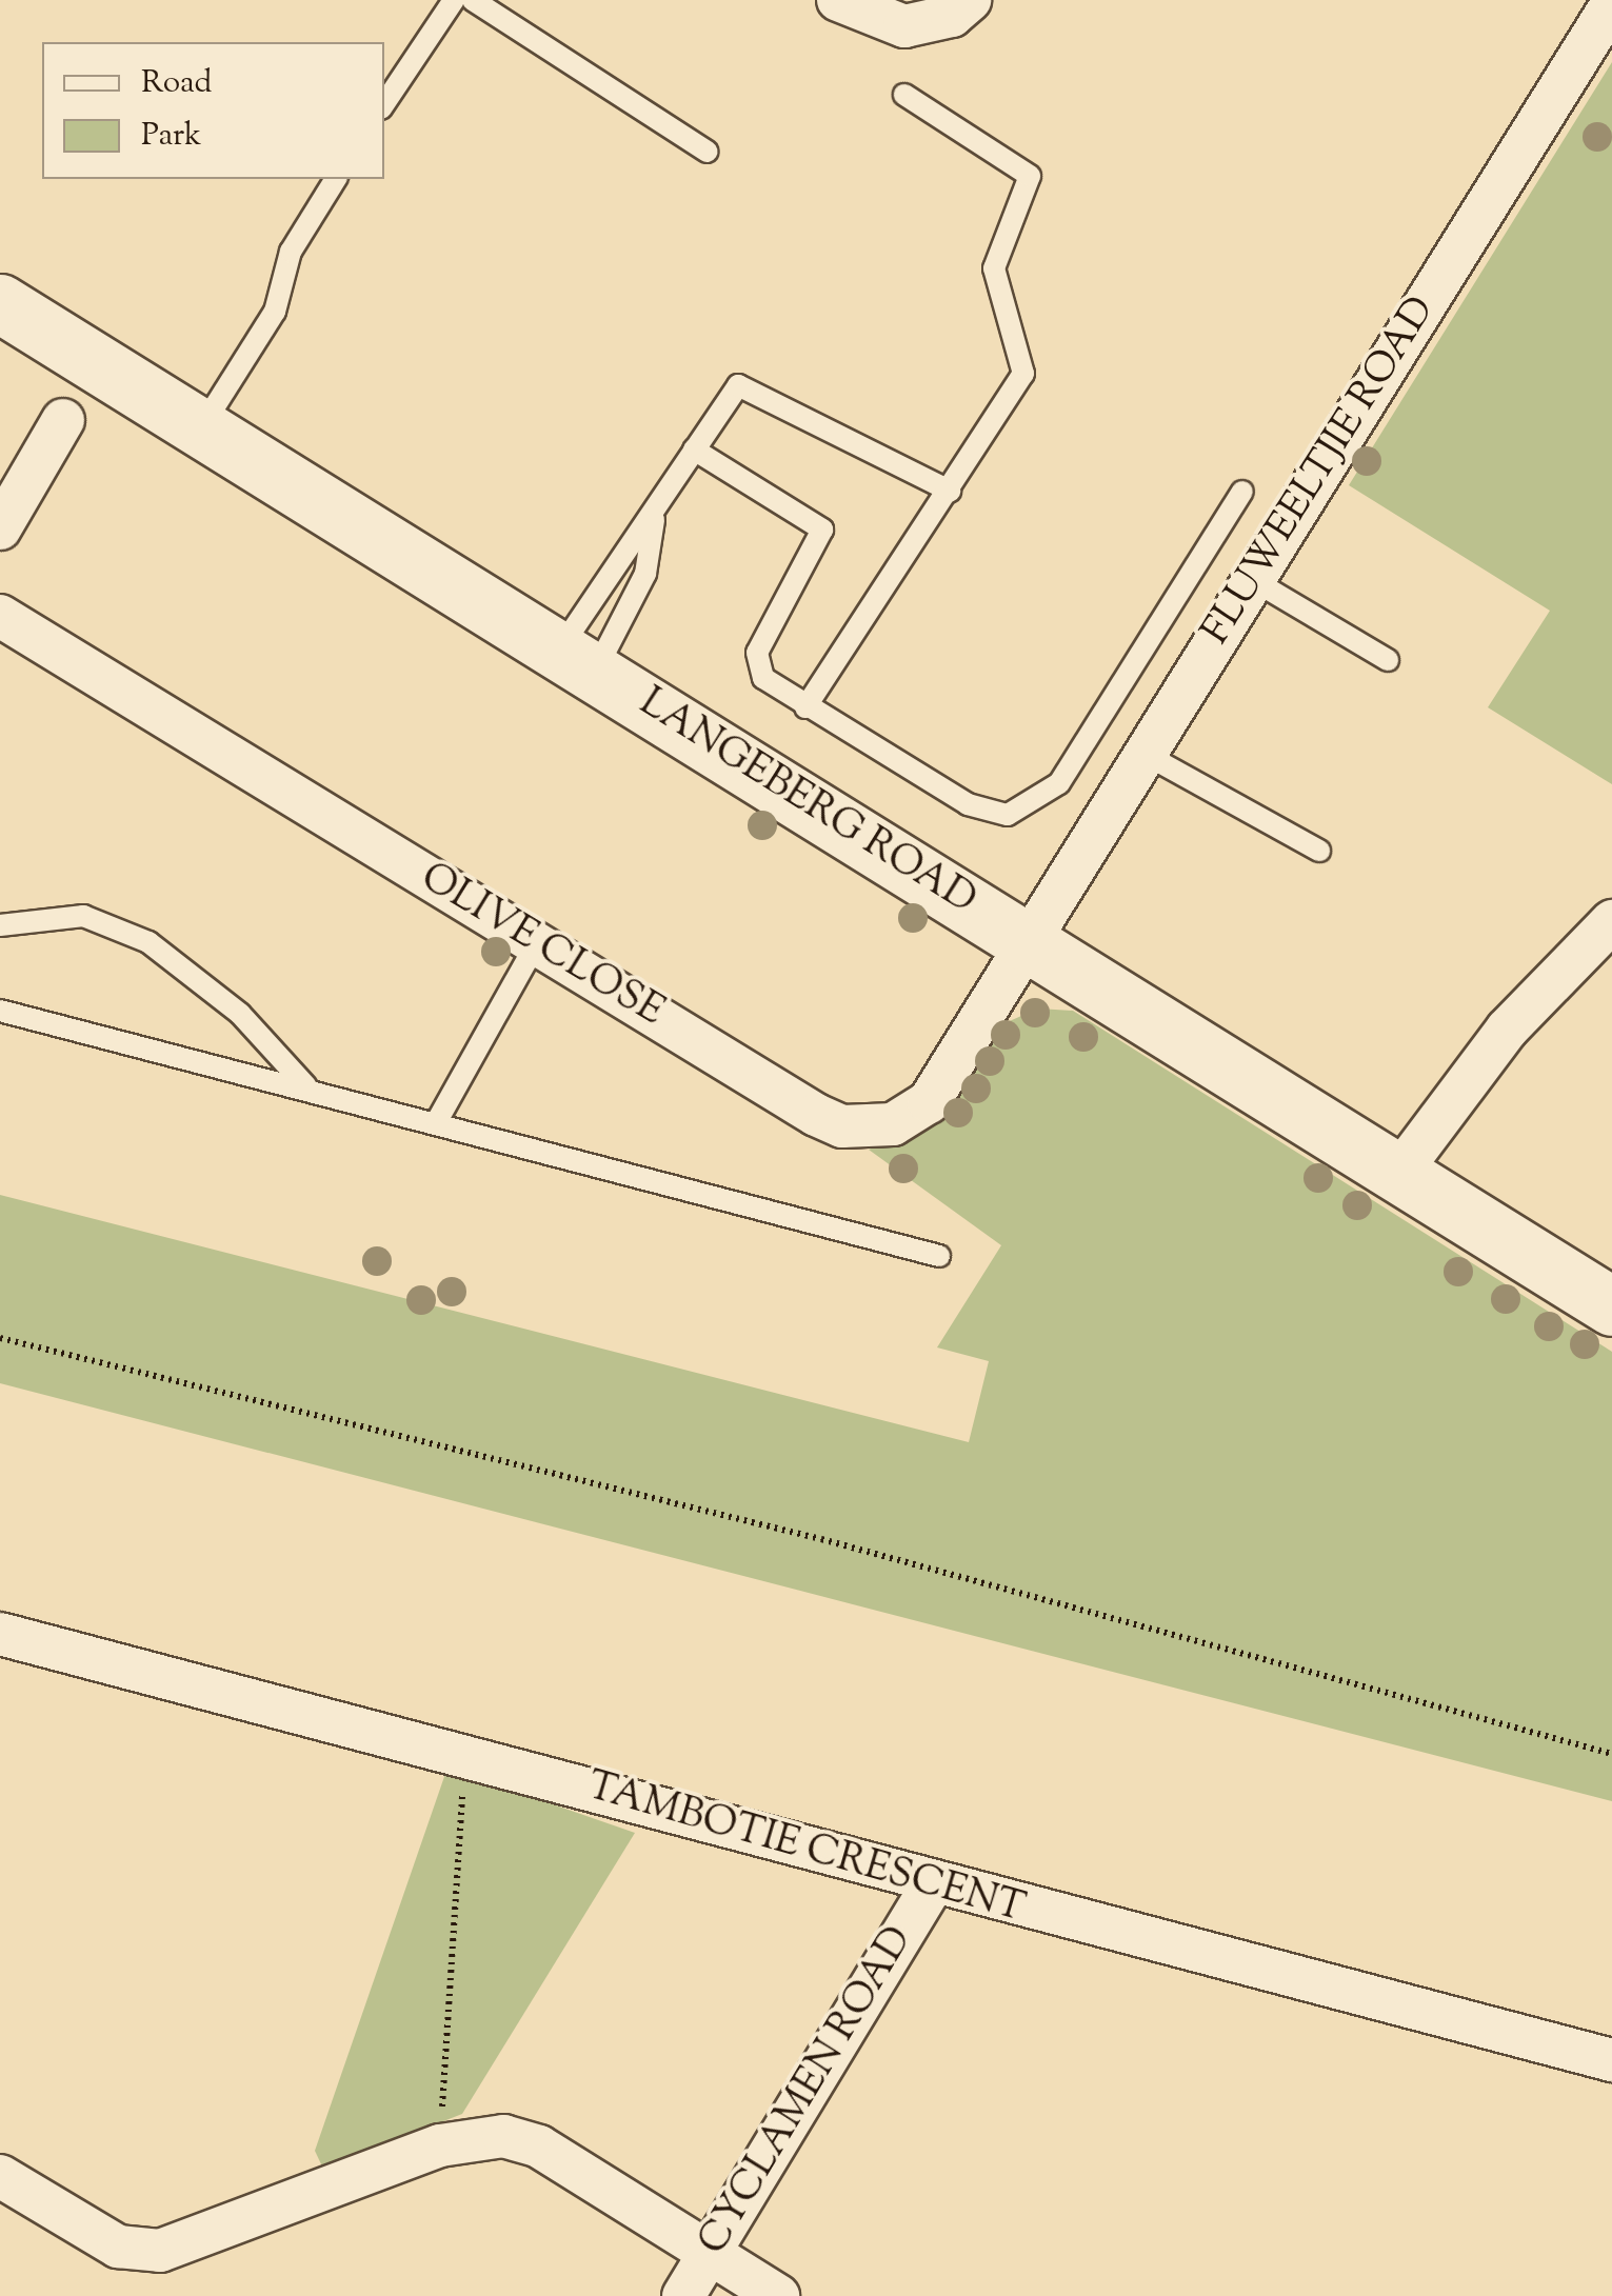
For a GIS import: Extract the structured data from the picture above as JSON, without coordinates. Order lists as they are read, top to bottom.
{
  "streets": {
    "main road": ["LANGEBERG ROAD"],
    "street": [
      "FLUWEELTJIE ROAD",
      "OLIVE CLOSE",
      "TAMBOTIE CRESCENT",
      "CYCLAMEN ROAD"
    ]
  },
  "crossings": [
    ["FLUWEELTJIE ROAD", "LANGEBERG ROAD"],
    ["FLUWEELTJIE ROAD", "OLIVE CLOSE"],
    ["LANGEBERG ROAD", "OLIVE CLOSE"],
    ["TAMBOTIE CRESCENT", "CYCLAMEN ROAD"]
  ],
  "legend": ["Road", "Park"]
}
